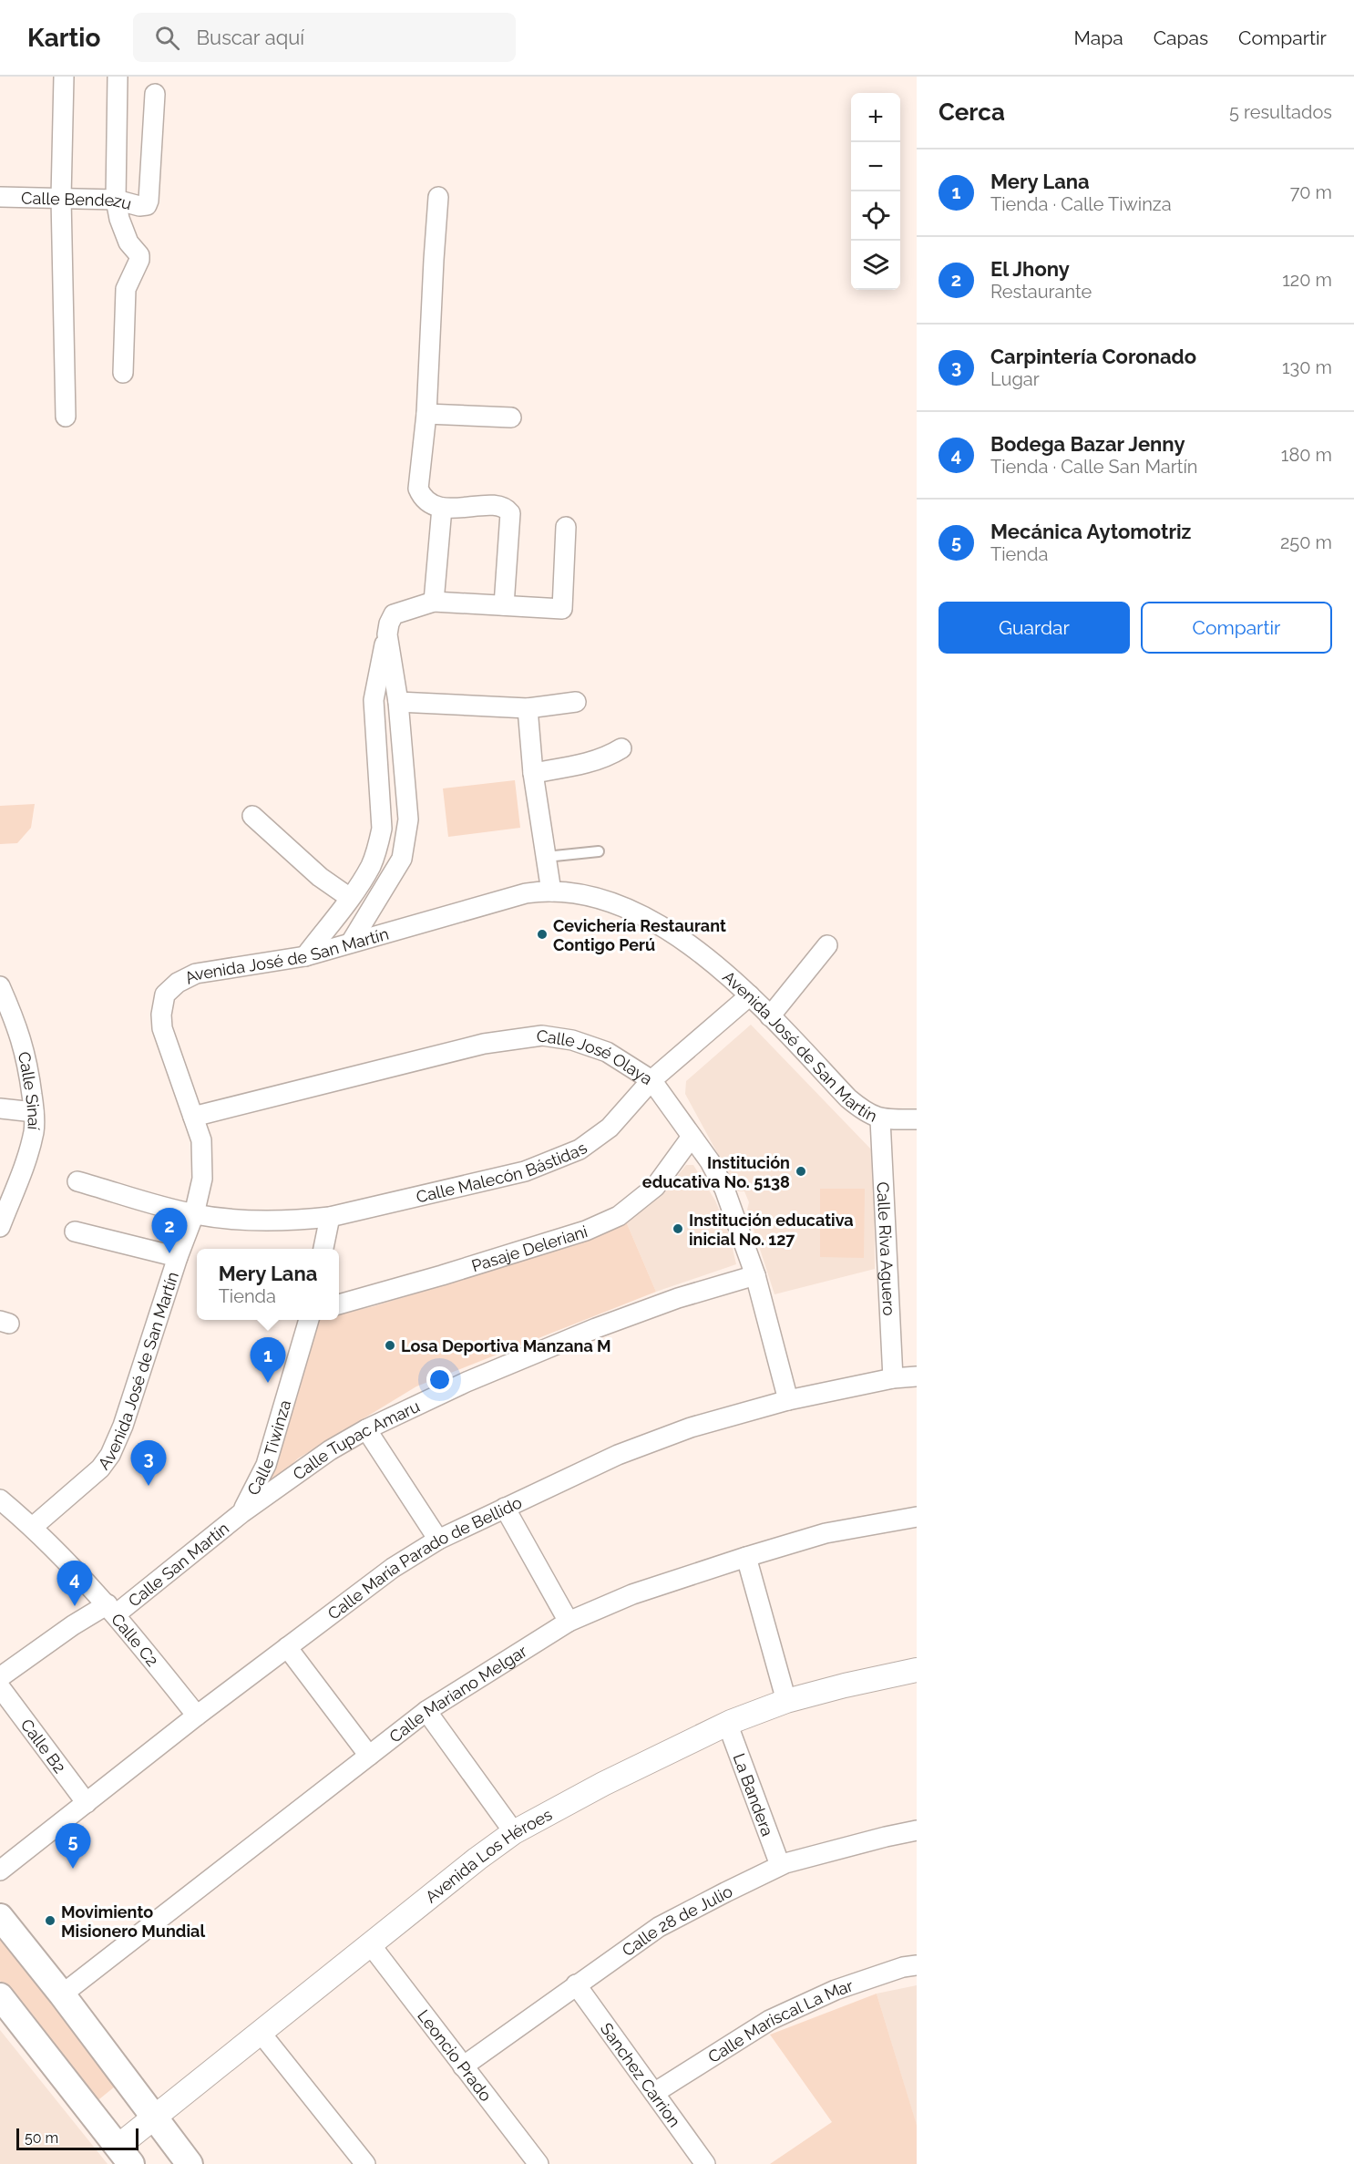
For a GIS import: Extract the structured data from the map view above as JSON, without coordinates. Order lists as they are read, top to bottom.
{
  "streets": {
    "street": [
      "Calle Bendezu",
      "Avenida José de San Martín",
      "Calle José Olaya",
      "Calle Sinaí",
      "Calle Malecón Bástidas",
      "Pasaje Deleriani",
      "Calle Riva Aguero",
      "Calle Tupac Amaru",
      "Calle Tiwinza",
      "Calle María Parado de Bellido",
      "Calle San Martín",
      "Calle C2",
      "Calle Mariano Melgar",
      "Calle B2",
      "La Bandera",
      "Avenida Los Héroes",
      "Calle 28 de Julio",
      "Calle Mariscal La Mar",
      "Leoncio Prado",
      "Sanchez Carrion"
    ]
  },
  "crossings": [
    ["Avenida José de San Martín", "Calle José Olaya"],
    ["Avenida José de San Martín", "Calle Malecón Bástidas"],
    ["Avenida José de San Martín", "Calle Riva Aguero"],
    ["Avenida José de San Martín", "Calle C2"],
    ["Calle José Olaya", "Calle Malecón Bástidas"],
    ["Calle José Olaya", "Pasaje Deleriani"],
    ["Calle José Olaya", "Calle Tupac Amaru"],
    ["Calle José Olaya", "Calle María Parado de Bellido"],
    ["Calle Riva Aguero", "Calle María Parado de Bellido"],
    ["Calle Tupac Amaru", "Calle Tiwinza"],
    ["Calle Tupac Amaru", "Calle San Martín"],
    ["Calle Tiwinza", "Calle San Martín"],
    ["Calle María Parado de Bellido", "Calle C2"],
    ["Calle María Parado de Bellido", "Calle B2"],
    ["Calle San Martín", "Calle C2"],
    ["La Bandera", "Avenida Los Héroes"],
    ["La Bandera", "Calle 28 de Julio"],
    ["Avenida Los Héroes", "Leoncio Prado"],
    ["Calle 28 de Julio", "Leoncio Prado"],
    ["Calle 28 de Julio", "Sanchez Carrion"],
    ["Calle Mariscal La Mar", "Sanchez Carrion"]
  ],
  "places": [
    "Cevichería Restaurant Contigo Perú",
    "Institución educativa No. 5138",
    "Institución educativa inicial No. 127",
    "Losa Deportiva Manzana M",
    "Movimiento Misionero Mundial"
  ],
  "scale_bar": "50 m",
  "page": {
    "header": "Kartio",
    "search": "Buscar aquí",
    "nav": ["Mapa", "Capas", "Compartir"],
    "heading": ["Cerca", "5 resultados"],
    "map_buttons": ["+", "−"],
    "list": [
      {
        "mark": "1",
        "name": "Mery Lana",
        "note": "Tienda · Calle Tiwinza",
        "value": "70 m"
      },
      {
        "mark": "2",
        "name": "El Jhony",
        "note": "Restaurante",
        "value": "120 m"
      },
      {
        "mark": "3",
        "name": "Carpintería Coronado",
        "note": "Lugar",
        "value": "130 m"
      },
      {
        "mark": "4",
        "name": "Bodega Bazar Jenny",
        "note": "Tienda · Calle San Martín",
        "value": "180 m"
      },
      {
        "mark": "5",
        "name": "Mecánica Aytomotriz",
        "note": "Tienda",
        "value": "250 m"
      }
    ],
    "buttons": ["Guardar", "Compartir"],
    "pins": [
      "2",
      "1",
      "3",
      "4",
      "5"
    ],
    "popup": ["Mery Lana", "Tienda"],
    "scale": "50 m"
  }
}
